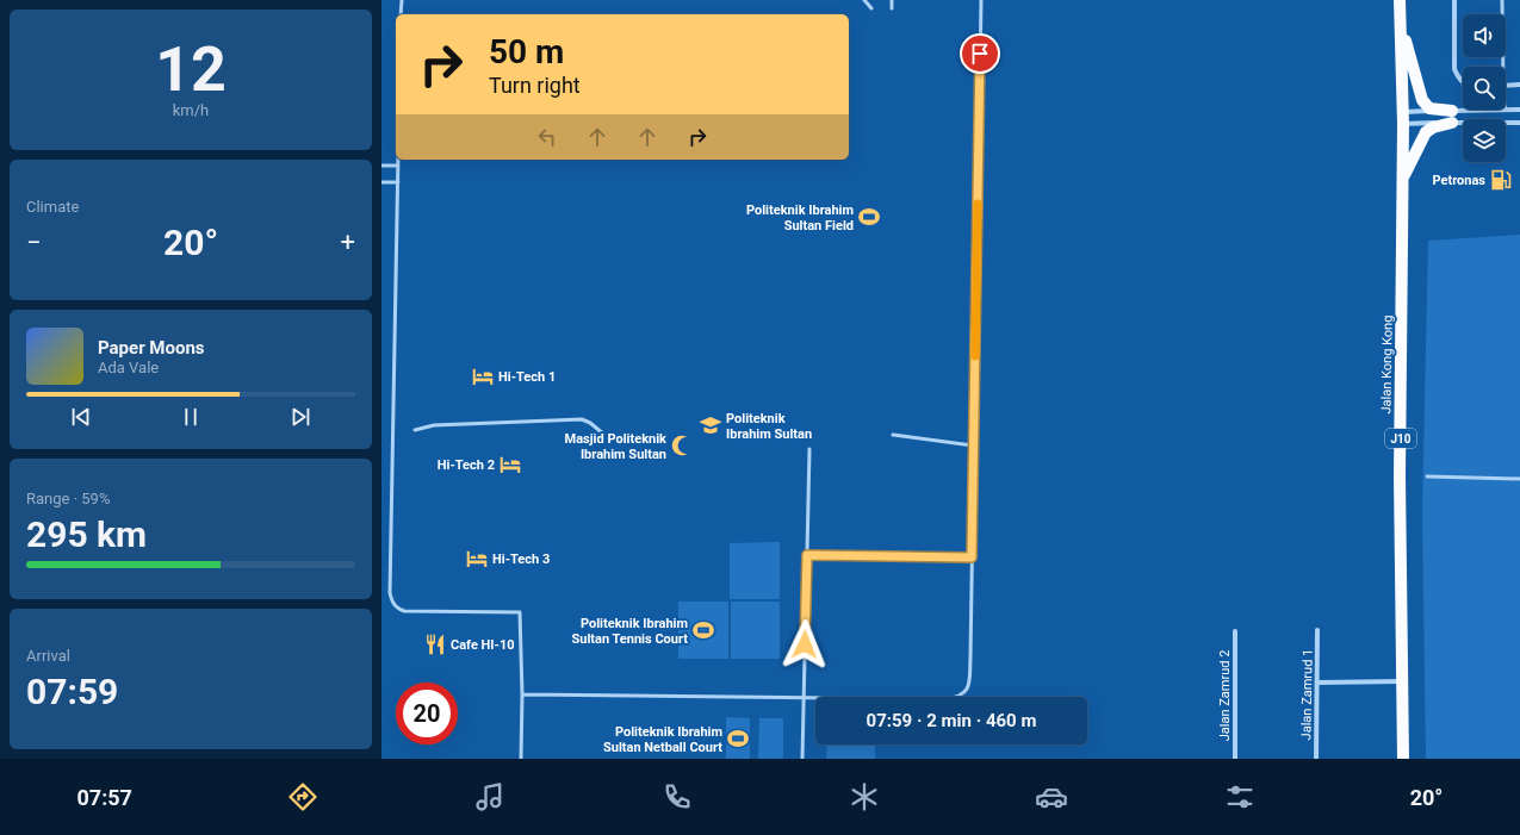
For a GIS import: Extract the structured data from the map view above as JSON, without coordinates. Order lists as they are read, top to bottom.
{
  "streets": {
    "main road": ["Jalan Kong Kong", "J10"],
    "street": ["Jalan Zamrud 1", "Jalan Zamrud 2"]
  },
  "places": {
    "fuel station": ["Petronas"],
    "sports": ["Politeknik Ibrahim Sultan Field", "Politeknik Ibrahim Sultan Tennis Court", "Politeknik Ibrahim Sultan Netball Court"],
    "hotel": ["Hi-Tech 1", "Hi-Tech 2", "Hi-Tech 3"],
    "school or university": ["Politeknik Ibrahim Sultan"],
    "mosque": ["Masjid Politeknik Ibrahim Sultan"],
    "restaurant": ["Cafe HI-10"]
  },
  "page": {
    "tile": [
      ["12", "km/h"],
      "Climate",
      ["Range · 59%", "295 km"],
      ["Arrival", "07:59"]
    ],
    "turn": ["50 m", "Turn right"],
    "heat": ["−", "20°", "+"],
    "song": ["Paper Moons", "Ada Vale"],
    "limit": "20",
    "trip": "07:59 · 2 min · 460 m",
    "tabs": ["07:57", "20°"]
  }
}
